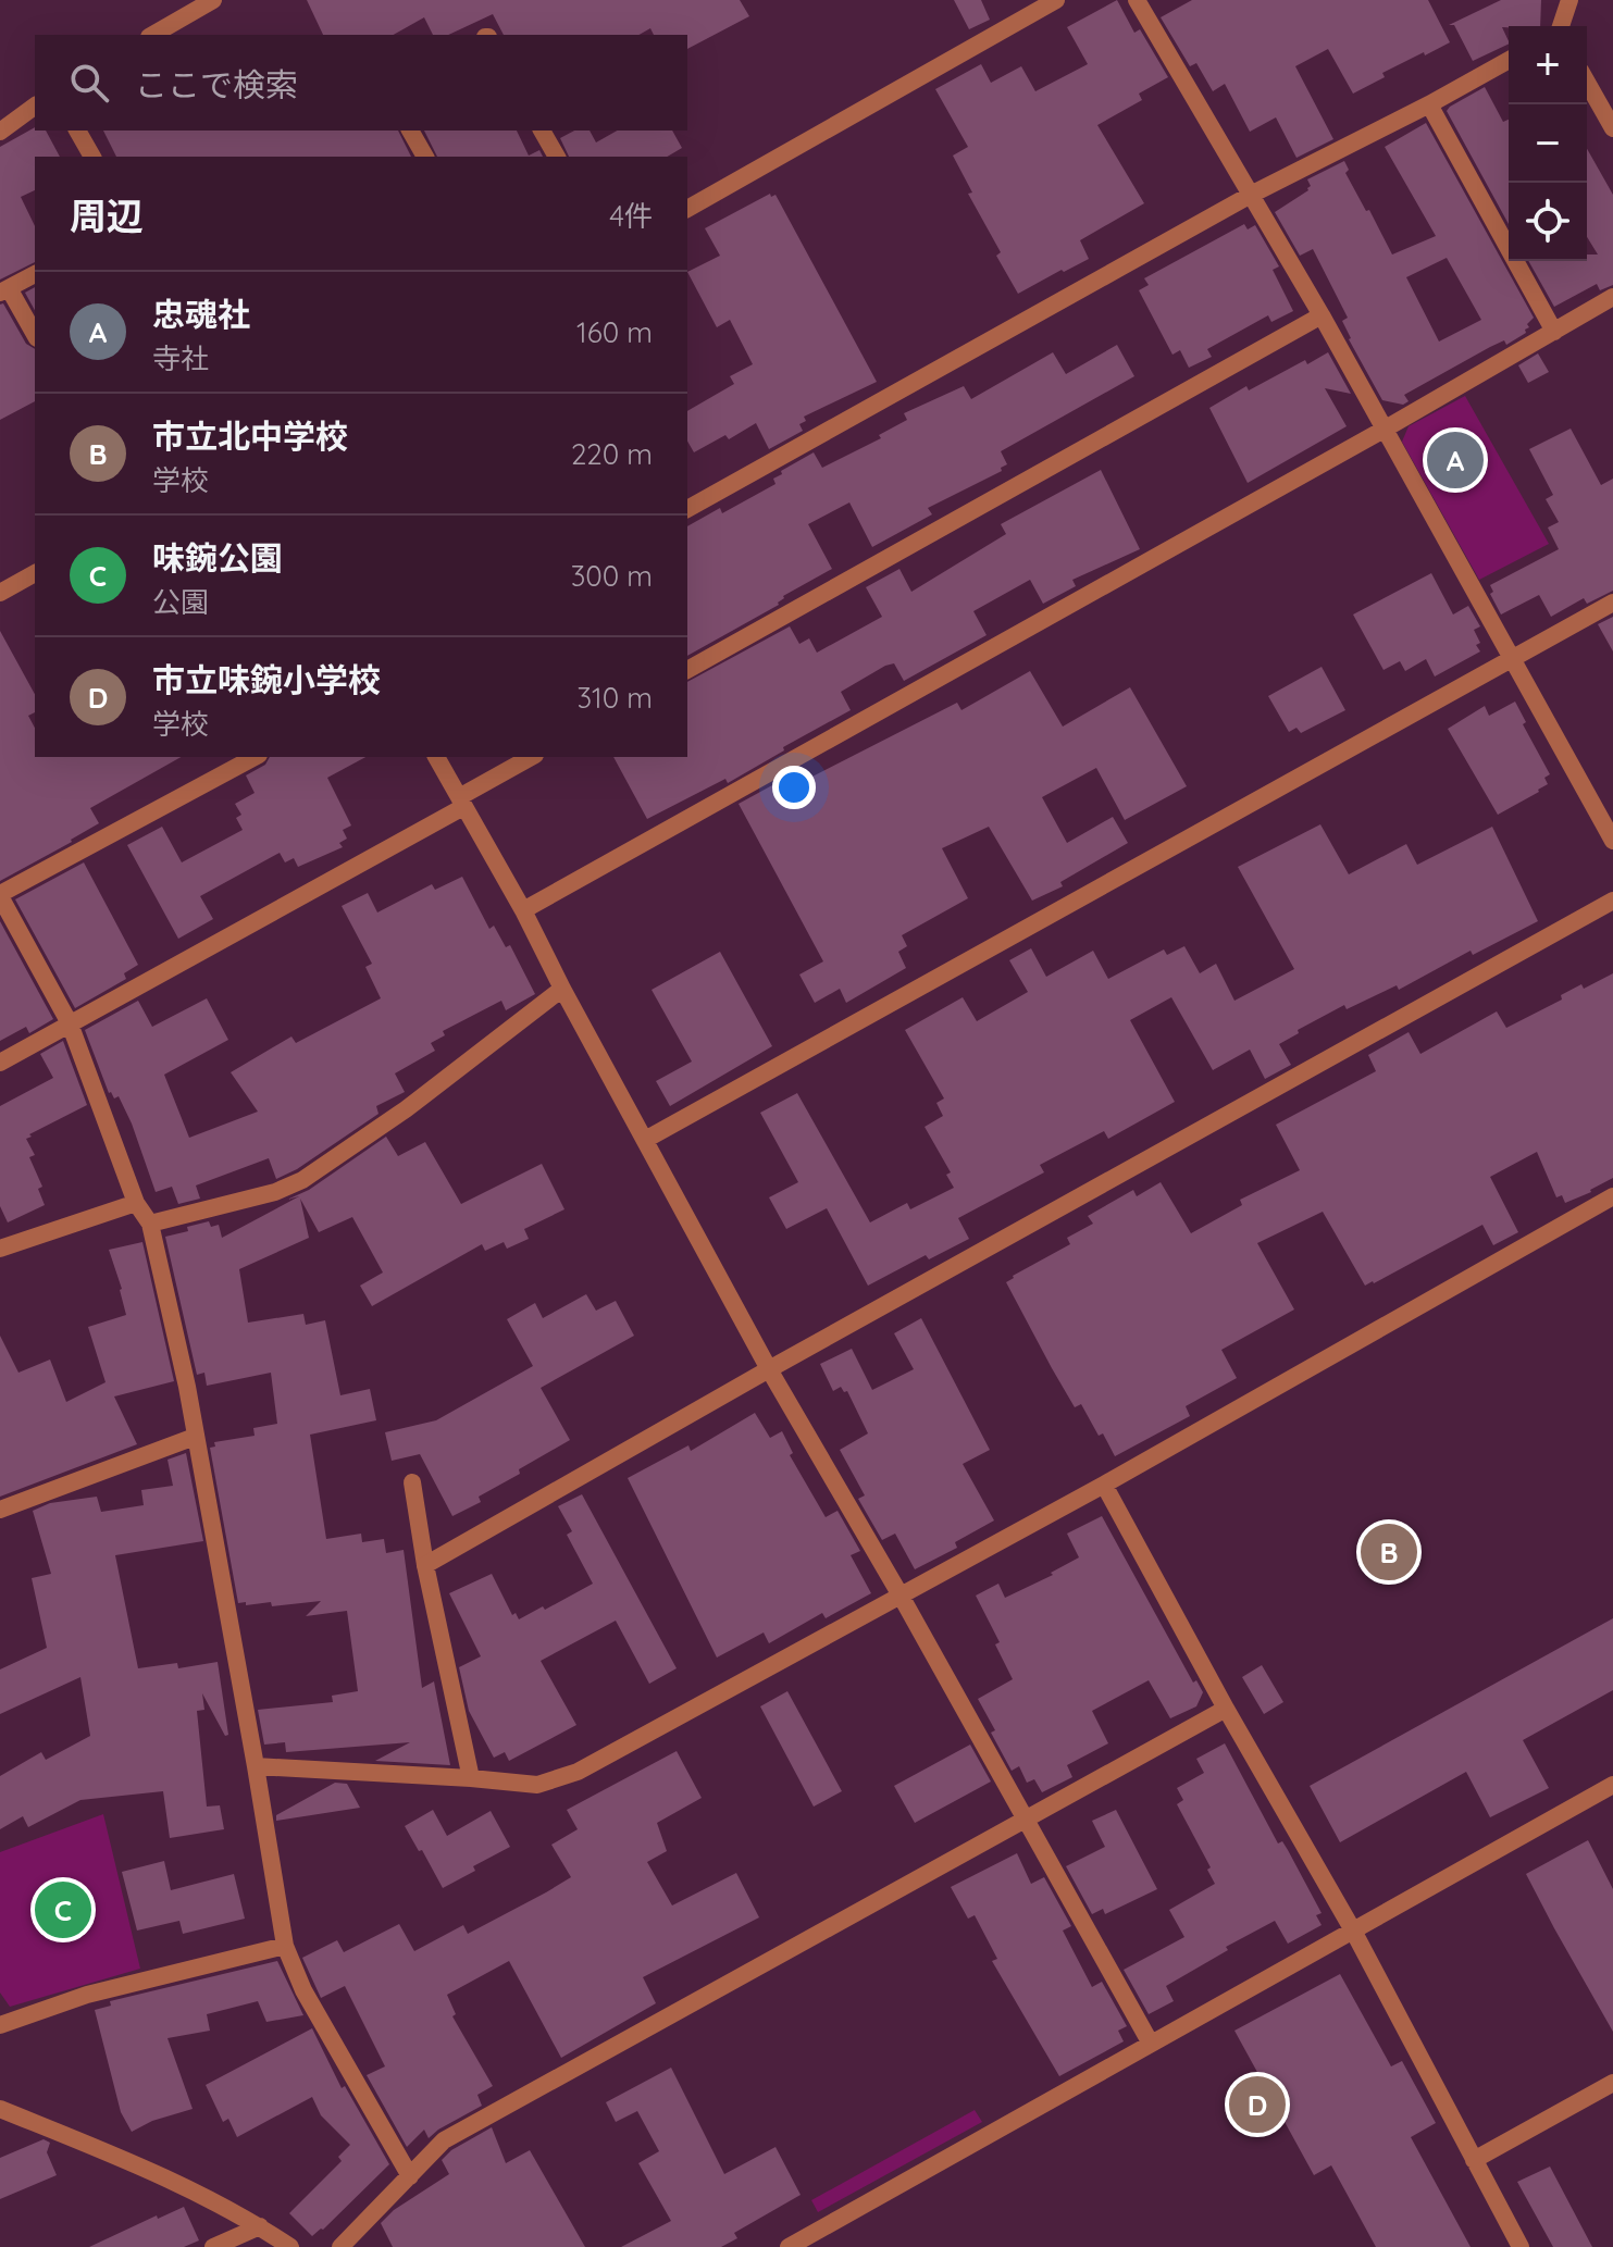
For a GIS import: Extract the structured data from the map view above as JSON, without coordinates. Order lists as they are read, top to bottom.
{
  "page": {
    "map_buttons": ["+", "−"],
    "search": "ここで検索",
    "heading": ["周辺", "4件"],
    "list": [
      {
        "mark": "A",
        "name": "忠魂社",
        "note": "寺社",
        "value": "160 m"
      },
      {
        "mark": "B",
        "name": "市立北中学校",
        "note": "学校",
        "value": "220 m"
      },
      {
        "mark": "C",
        "name": "味鋺公園",
        "note": "公園",
        "value": "300 m"
      },
      {
        "mark": "D",
        "name": "市立味鋺小学校",
        "note": "学校",
        "value": "310 m"
      }
    ],
    "pins": [
      "A",
      "B",
      "C",
      "D"
    ]
  }
}
